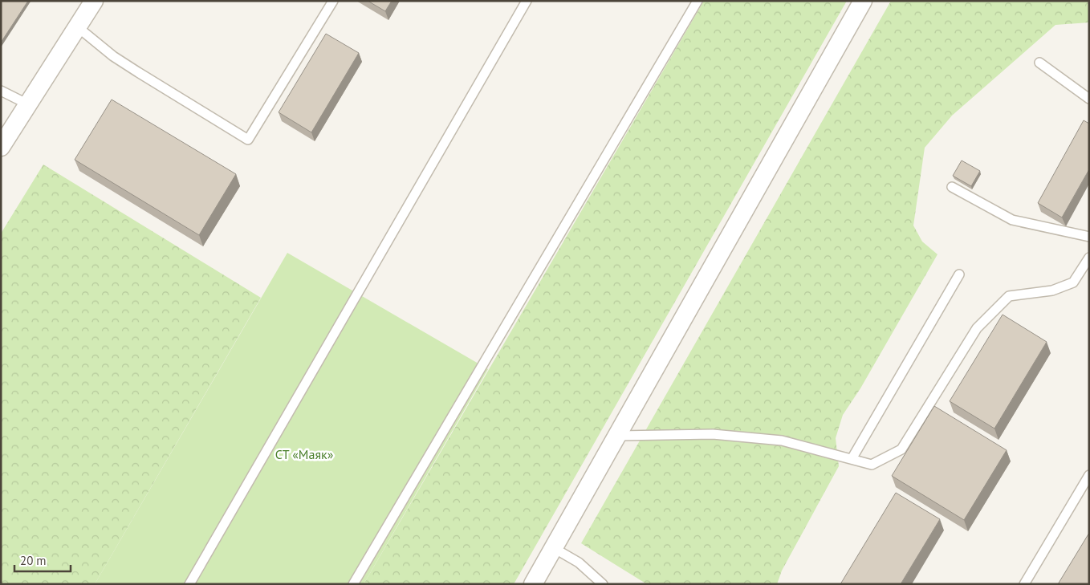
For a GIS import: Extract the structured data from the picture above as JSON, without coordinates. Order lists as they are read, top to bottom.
{
  "parks": ["СТ «Маяк»"],
  "scale_bar": "20 m"
}
